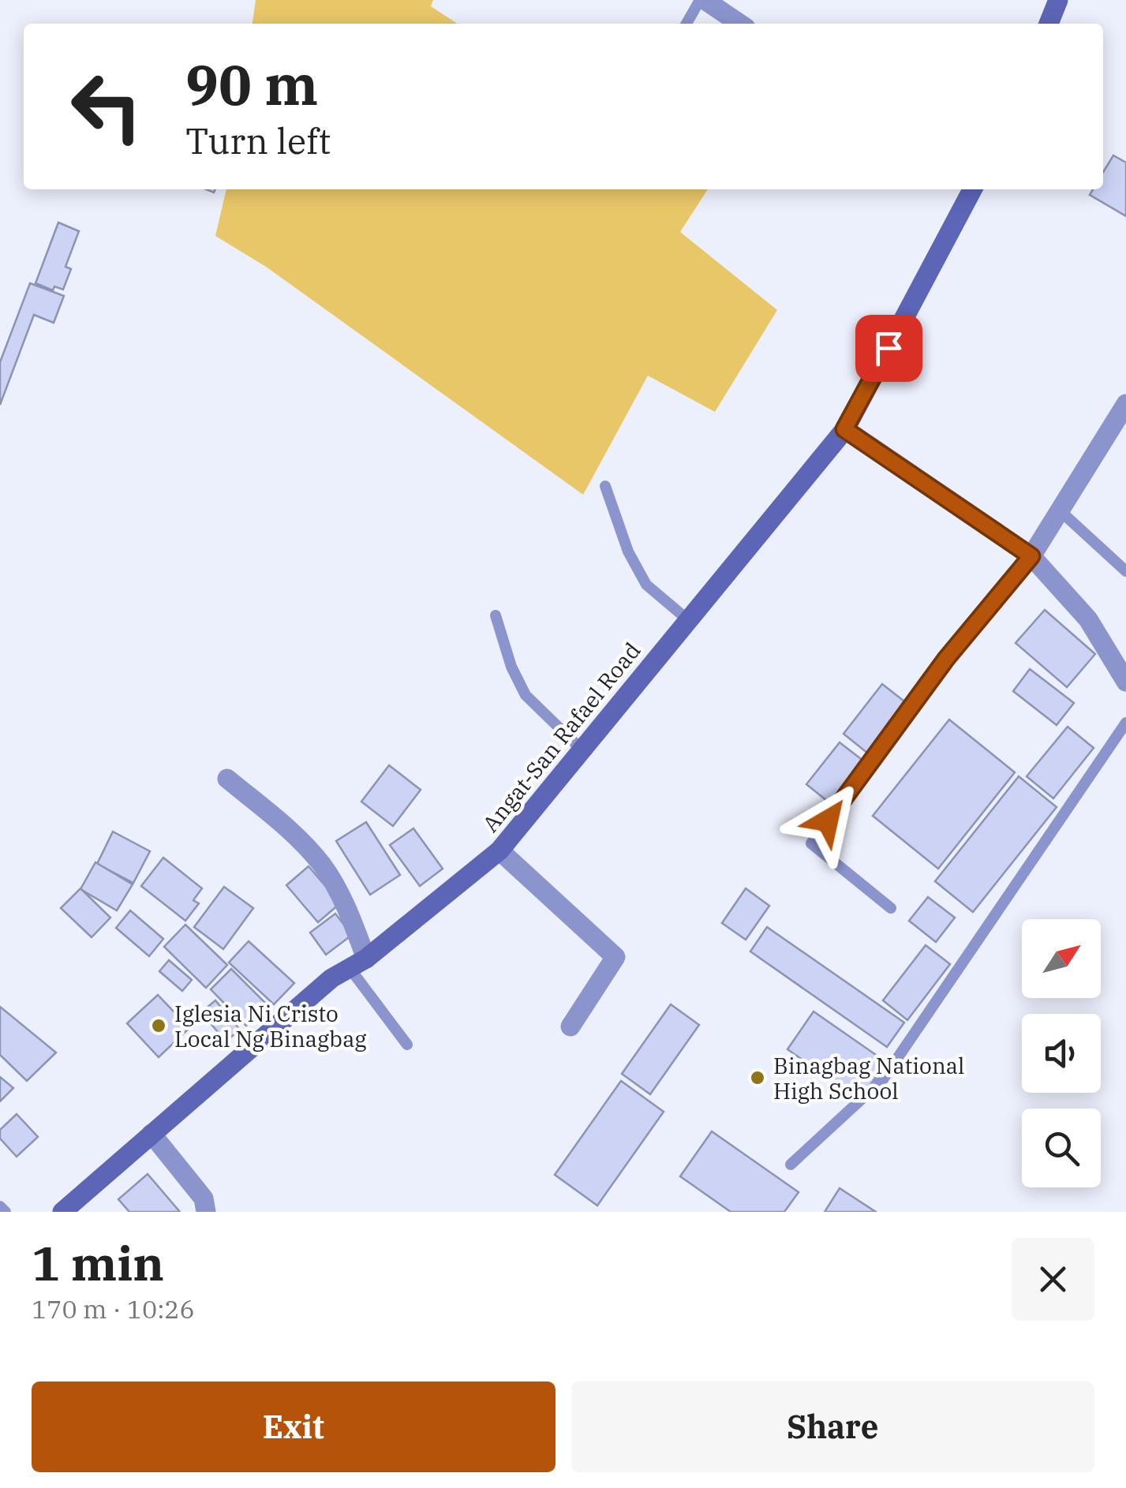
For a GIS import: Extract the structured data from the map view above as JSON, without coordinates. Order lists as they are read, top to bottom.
{
  "streets": {
    "main road": ["Angat-San Rafael Road"]
  },
  "places": ["Iglesia Ni Cristo Local Ng Binagbag", "Binagbag National High School"],
  "north": "top right",
  "page": {
    "turn": ["90 m", "Turn left"],
    "heading": ["1 min", "170 m · 10:26"],
    "buttons": ["Exit", "Share"]
  }
}
